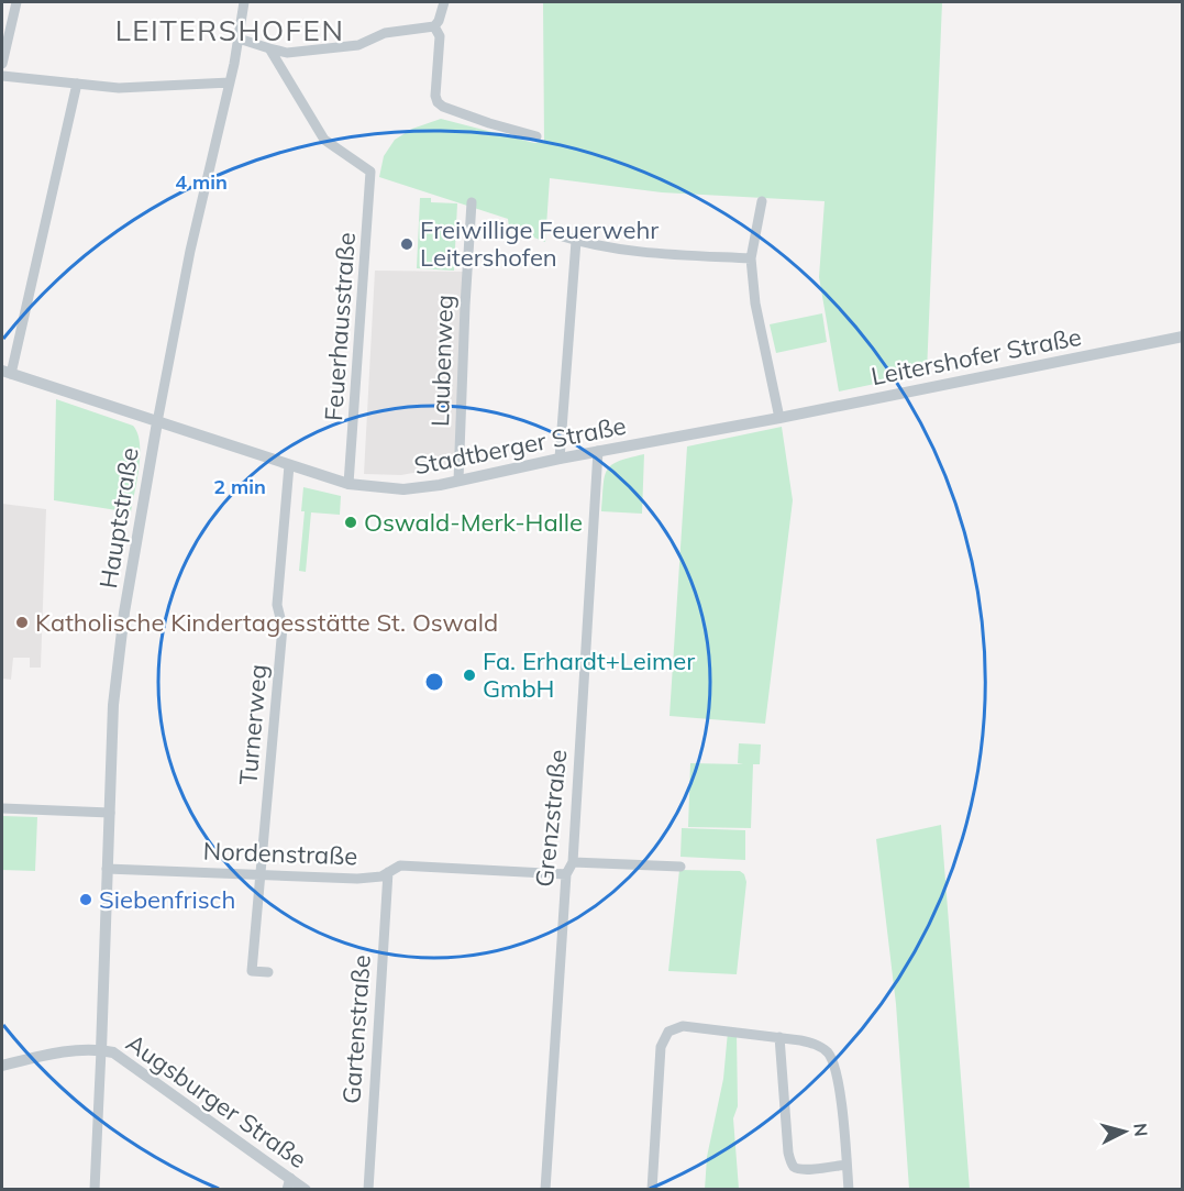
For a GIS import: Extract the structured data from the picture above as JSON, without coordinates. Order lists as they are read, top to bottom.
{
  "streets": {
    "street": [
      "Feuerhausstraße",
      "Leitershofer Straße",
      "Laubenweg",
      "Stadtberger Straße",
      "Hauptstraße",
      "Turnerweg",
      "Grenzstraße",
      "Nordenstraße",
      "Gartenstraße",
      "Augsburger Straße"
    ]
  },
  "crossings": [
    ["Feuerhausstraße", "Stadtberger Straße"],
    ["Leitershofer Straße", "Stadtberger Straße"],
    ["Laubenweg", "Stadtberger Straße"],
    ["Stadtberger Straße", "Hauptstraße"],
    ["Stadtberger Straße", "Turnerweg"],
    ["Stadtberger Straße", "Grenzstraße"],
    ["Hauptstraße", "Nordenstraße"],
    ["Hauptstraße", "Augsburger Straße"],
    ["Turnerweg", "Nordenstraße"],
    ["Grenzstraße", "Nordenstraße"],
    ["Nordenstraße", "Gartenstraße"]
  ],
  "districts": ["LEITERSHOFEN"],
  "places": [
    "Freiwillige Feuerwehr Leitershofen",
    "Oswald-Merk-Halle",
    "Katholische Kindertagesstätte St. Oswald",
    "Fa. Erhardt+Leimer GmbH",
    "Siebenfrisch"
  ],
  "north": "right",
  "rings": ["4 min", "2 min"]
}
